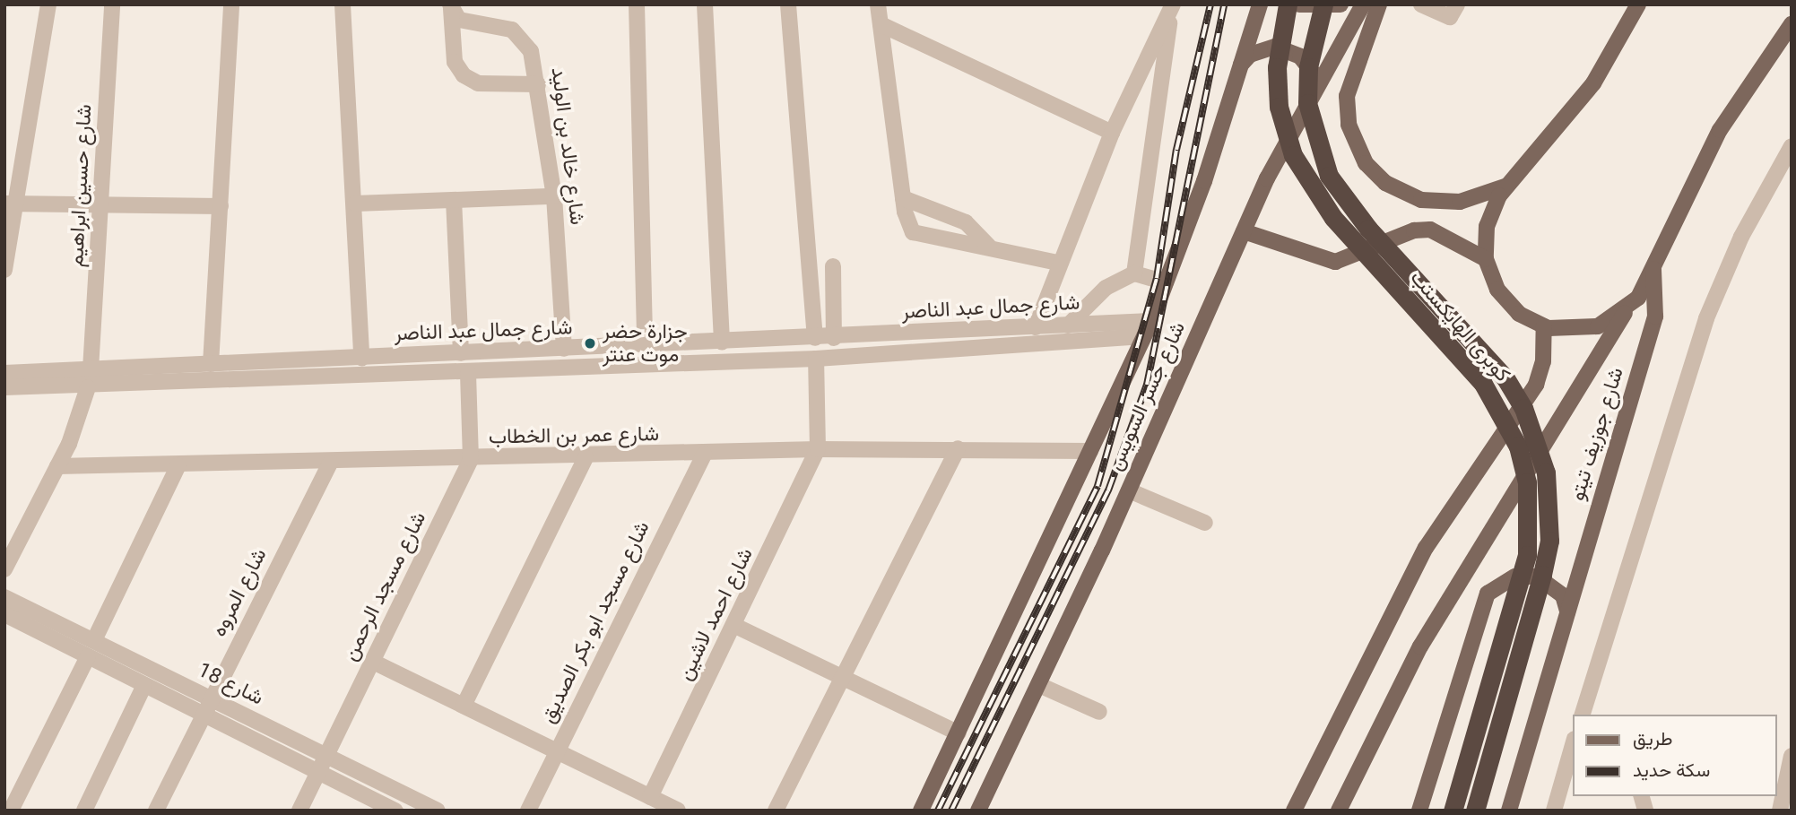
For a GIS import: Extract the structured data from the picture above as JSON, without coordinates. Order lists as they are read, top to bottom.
{
  "streets": {
    "highway": ["كوبرى الهايكستب"],
    "main road": ["شارع جسر السويس", "شارع جوزيف تيتو"],
    "street": [
      "شارع خالد بن الوليد",
      "شارع حسين ابراهيم",
      "شارع جمال عبد الناصر",
      "شارع عمر بن الخطاب",
      "شارع مسجد الرحمن",
      "شارع المروه",
      "شارع احمد لاشين",
      "شارع مسجد ابو بكر الصديق",
      "شارع 18"
    ]
  },
  "crossings": [
    ["شارع خالد بن الوليد", "شارع جمال عبد الناصر"],
    ["شارع حسين ابراهيم", "شارع جمال عبد الناصر"],
    ["شارع جمال عبد الناصر", "شارع جسر السويس"],
    ["شارع جمال عبد الناصر", "شارع مسجد الرحمن"],
    ["شارع جسر السويس", "شارع عمر بن الخطاب"],
    ["شارع عمر بن الخطاب", "شارع مسجد الرحمن"],
    ["شارع عمر بن الخطاب", "شارع المروه"],
    ["شارع عمر بن الخطاب", "شارع احمد لاشين"],
    ["شارع عمر بن الخطاب", "شارع مسجد ابو بكر الصديق"],
    ["شارع مسجد الرحمن", "شارع 18"],
    ["شارع المروه", "شارع 18"]
  ],
  "places": ["جزارة حضر موت عنتر"],
  "legend": ["طريق", "سكة حديد"]
}
